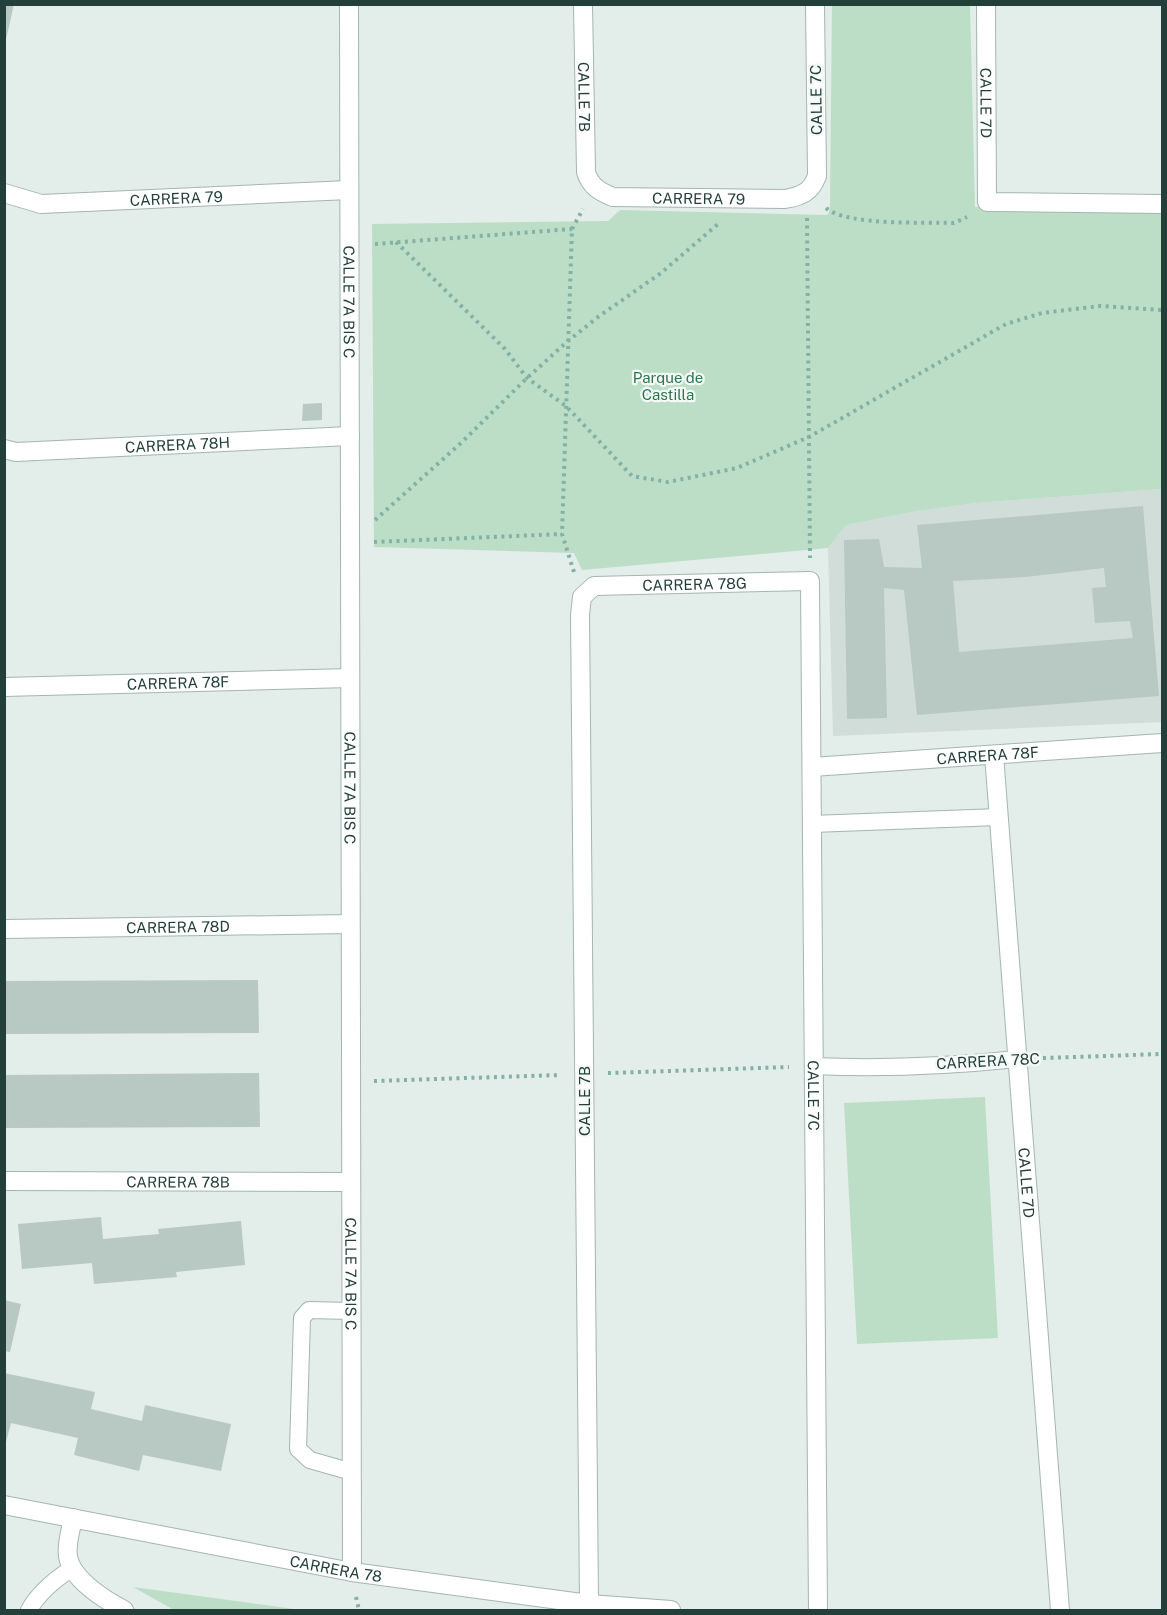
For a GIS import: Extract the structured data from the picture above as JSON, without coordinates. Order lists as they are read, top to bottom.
{
  "streets": {
    "street": [
      "CALLE 7B",
      "CALLE 7C",
      "CALLE 7D",
      "CARRERA 79",
      "CALLE 7A BIS C",
      "CARRERA 78H",
      "CARRERA 78G",
      "CARRERA 78F",
      "CARRERA 78D",
      "CARRERA 78B",
      "CARRERA 78"
    ],
    "lane": ["CARRERA 78C"]
  },
  "crossings": [
    ["CALLE 7B", "CARRERA 79"],
    ["CALLE 7B", "CARRERA 78G"],
    ["CALLE 7B", "CARRERA 78"],
    ["CALLE 7C", "CARRERA 79"],
    ["CALLE 7C", "CARRERA 78G"],
    ["CALLE 7C", "CARRERA 78F"],
    ["CALLE 7C", "CARRERA 78C"],
    ["CALLE 7D", "CARRERA 78F"],
    ["CALLE 7D", "CARRERA 78C"],
    ["CARRERA 79", "CALLE 7A BIS C"],
    ["CALLE 7A BIS C", "CARRERA 78H"],
    ["CALLE 7A BIS C", "CARRERA 78F"],
    ["CALLE 7A BIS C", "CARRERA 78D"],
    ["CALLE 7A BIS C", "CARRERA 78B"],
    ["CALLE 7A BIS C", "CARRERA 78"]
  ],
  "parks": ["Parque de Castilla"]
}
